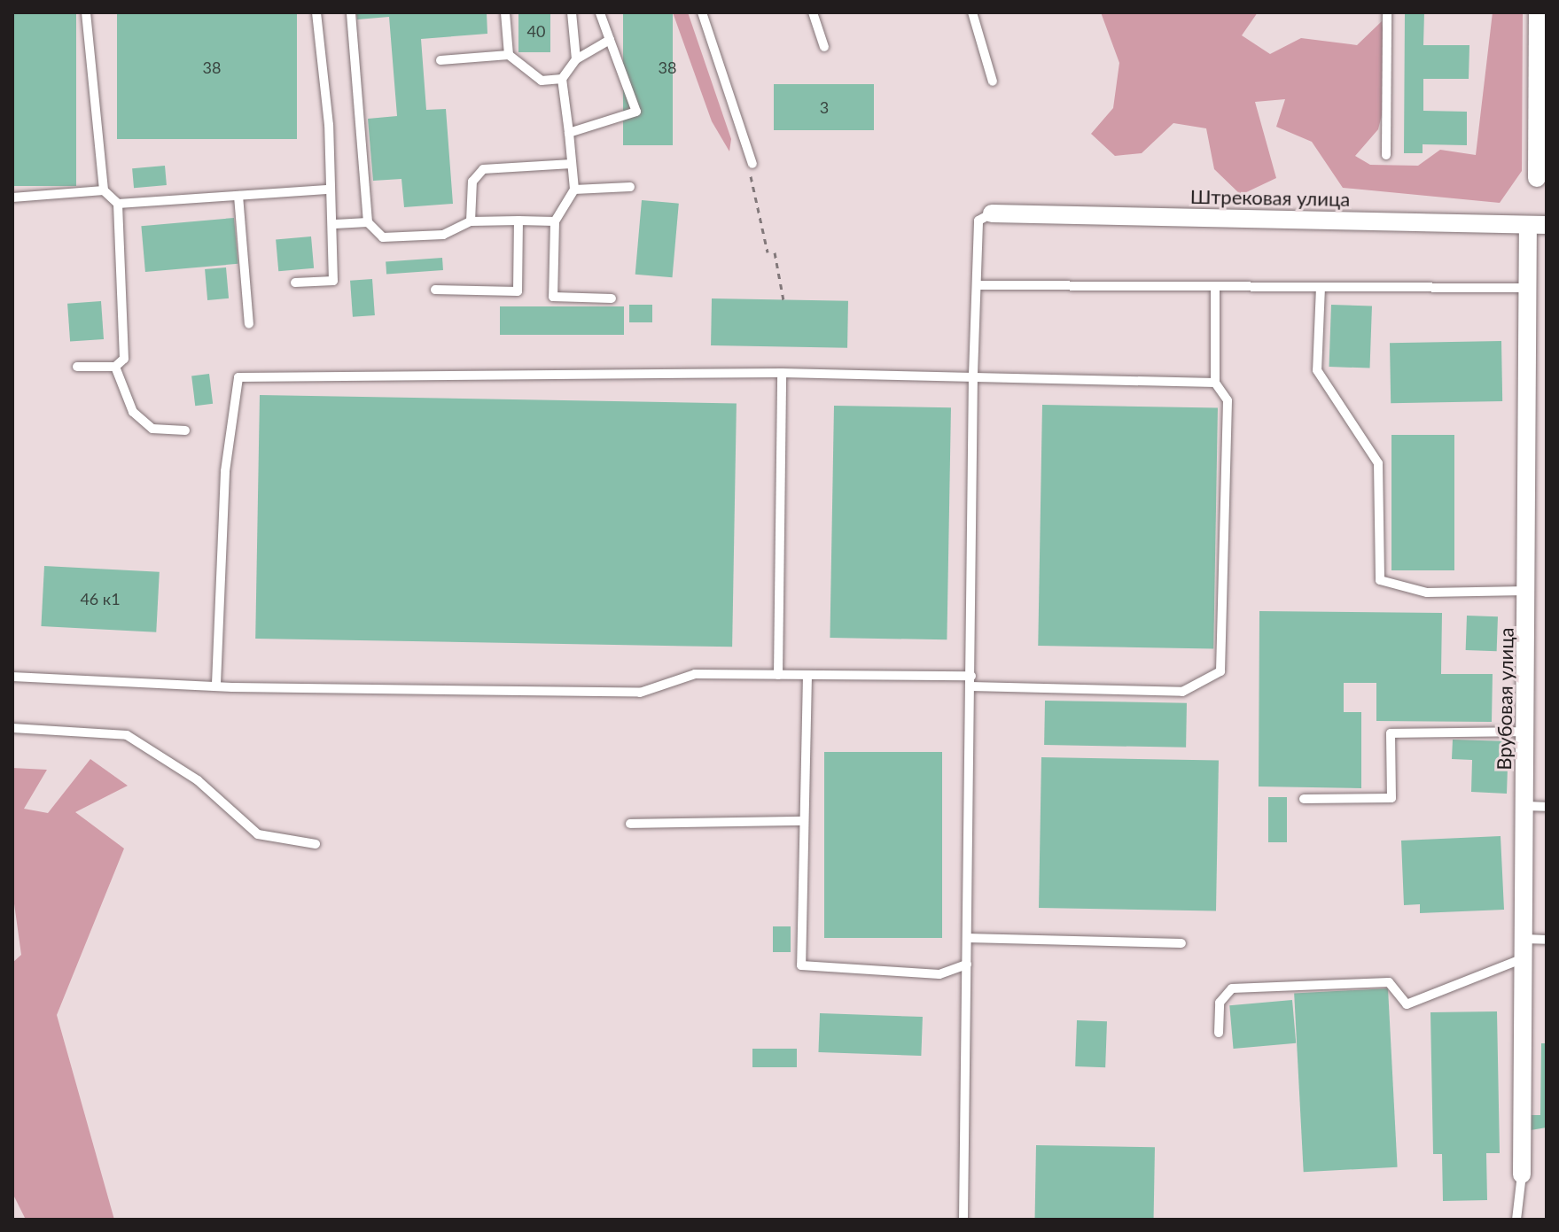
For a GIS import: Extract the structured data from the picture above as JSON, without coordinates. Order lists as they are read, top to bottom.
{
  "streets": {
    "street": ["Штрековая улица", "Врубовая улица"]
  },
  "crossings": [
    ["Штрековая улица", "Врубовая улица"]
  ],
  "house_numbers": [
    "40",
    "38",
    "38",
    "3",
    "46 к1"
  ]
}
